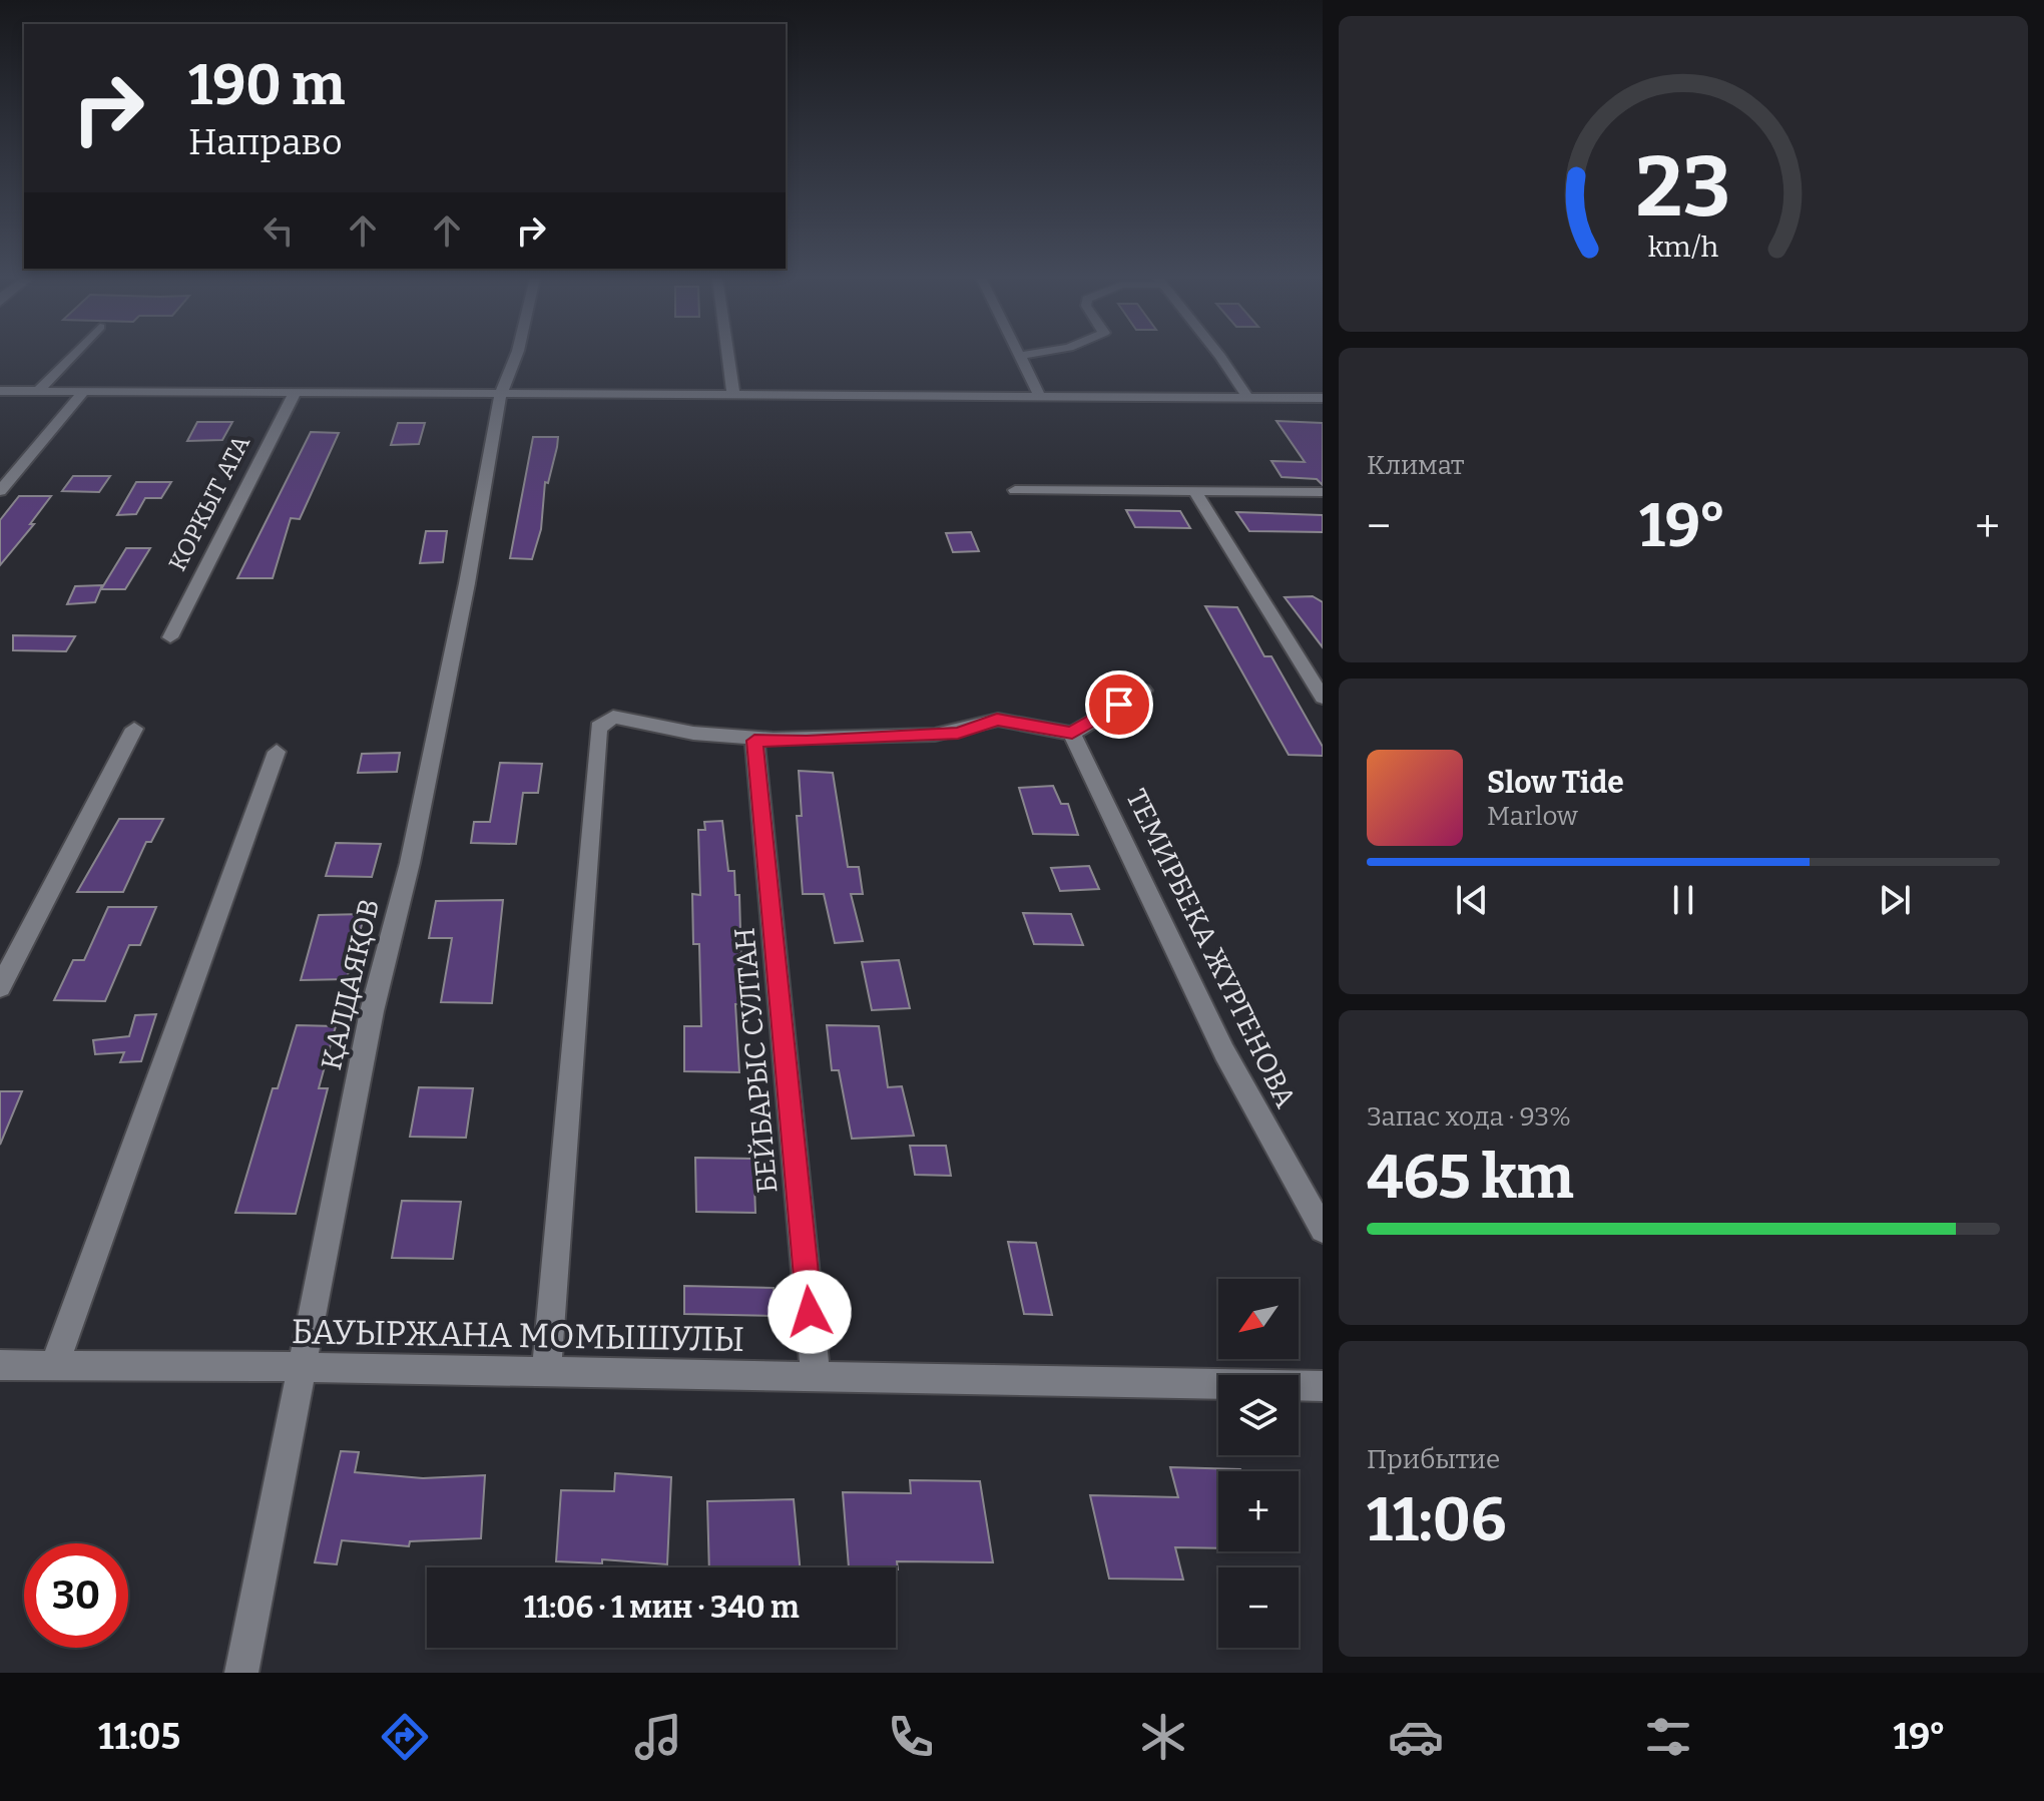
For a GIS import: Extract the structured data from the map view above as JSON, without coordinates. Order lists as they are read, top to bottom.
{
  "streets": {
    "street": [
      "КОРКЫТ АТА",
      "ТЕМИРБЕКА ЖҮРГЕНОВА",
      "ҚАЛДАЯҚОВ",
      "БЕЙБАРЫС СУЛТАН",
      "БАУЫРЖАНА МОМЫШУЛЫ"
    ]
  },
  "crossings": [
    ["ҚАЛДАЯҚОВ", "БАУЫРЖАНА МОМЫШУЛЫ"],
    ["БЕЙБАРЫС СУЛТАН", "БАУЫРЖАНА МОМЫШУЛЫ"]
  ],
  "north": "bottom left",
  "page": {
    "turn": ["190 m", "Направо"],
    "tile": [
      "Климат",
      ["Запас хода · 93%", "465 km"],
      ["Прибытие", "11:06"]
    ],
    "heat": ["−", "19°", "+"],
    "song": ["Slow Tide", "Marlow"],
    "map_buttons": ["+", "−"],
    "limit": "30",
    "trip": "11:06 · 1 мин · 340 m",
    "tabs": ["11:05", "19°"],
    "gauge": ["23", "km/h"]
  }
}
